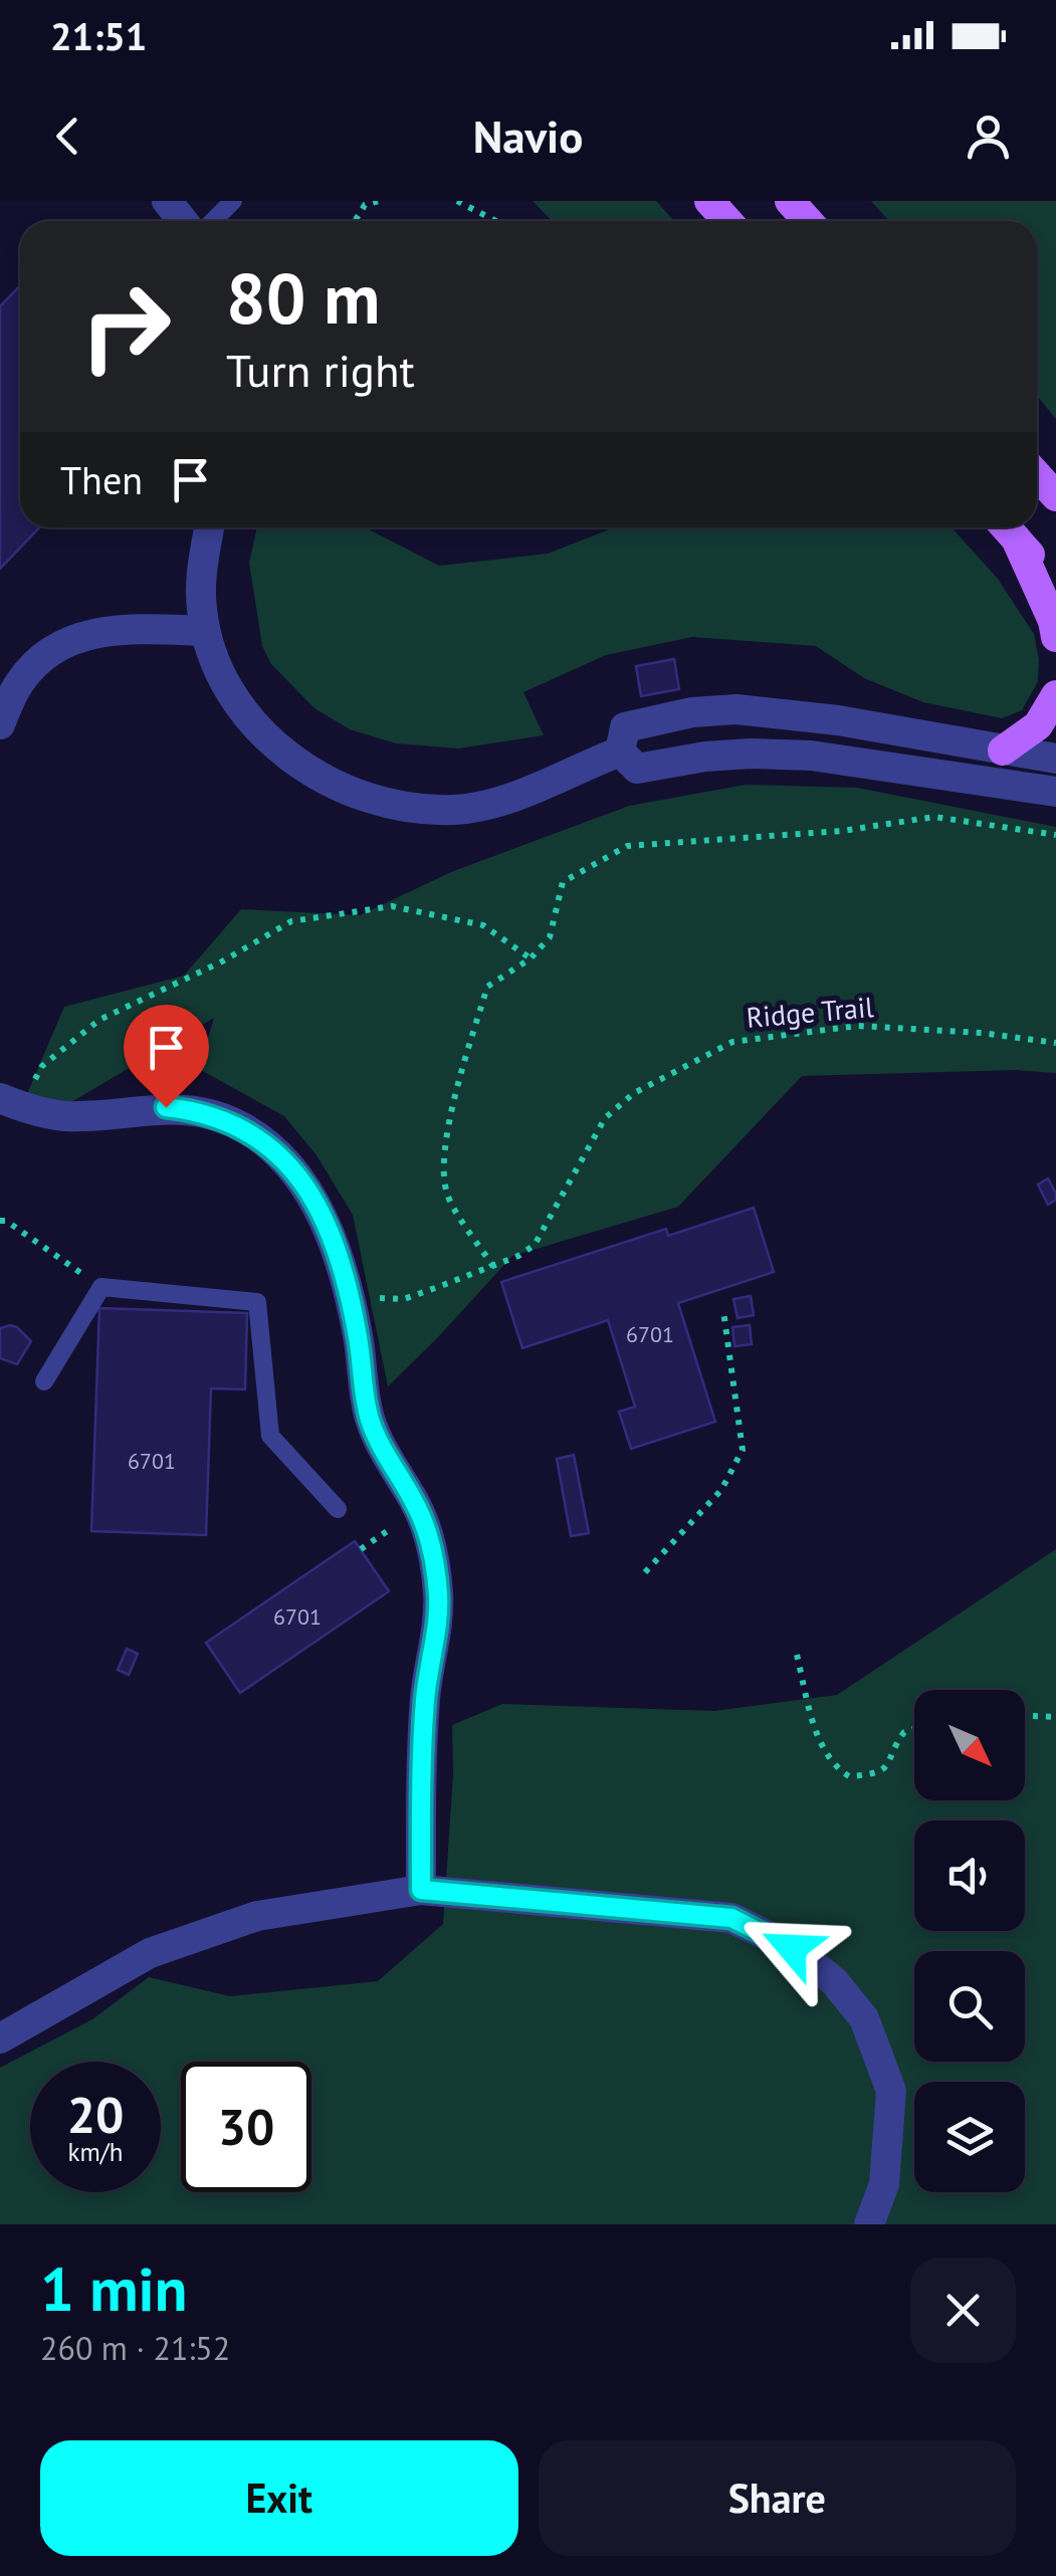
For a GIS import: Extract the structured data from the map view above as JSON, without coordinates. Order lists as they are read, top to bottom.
{
  "streets": {
    "path": ["Ridge Trail"]
  },
  "house_numbers": ["6701", "6701", "6701"],
  "north": "bottom right",
  "page": {
    "status": "21:51",
    "header": "Navio",
    "turn": ["80 m", "Turn right"],
    "then": "Then",
    "speed": "20 km/h",
    "limit": "30",
    "heading": ["1 min", "260 m · 21:52"],
    "buttons": ["Exit", "Share"]
  }
}
